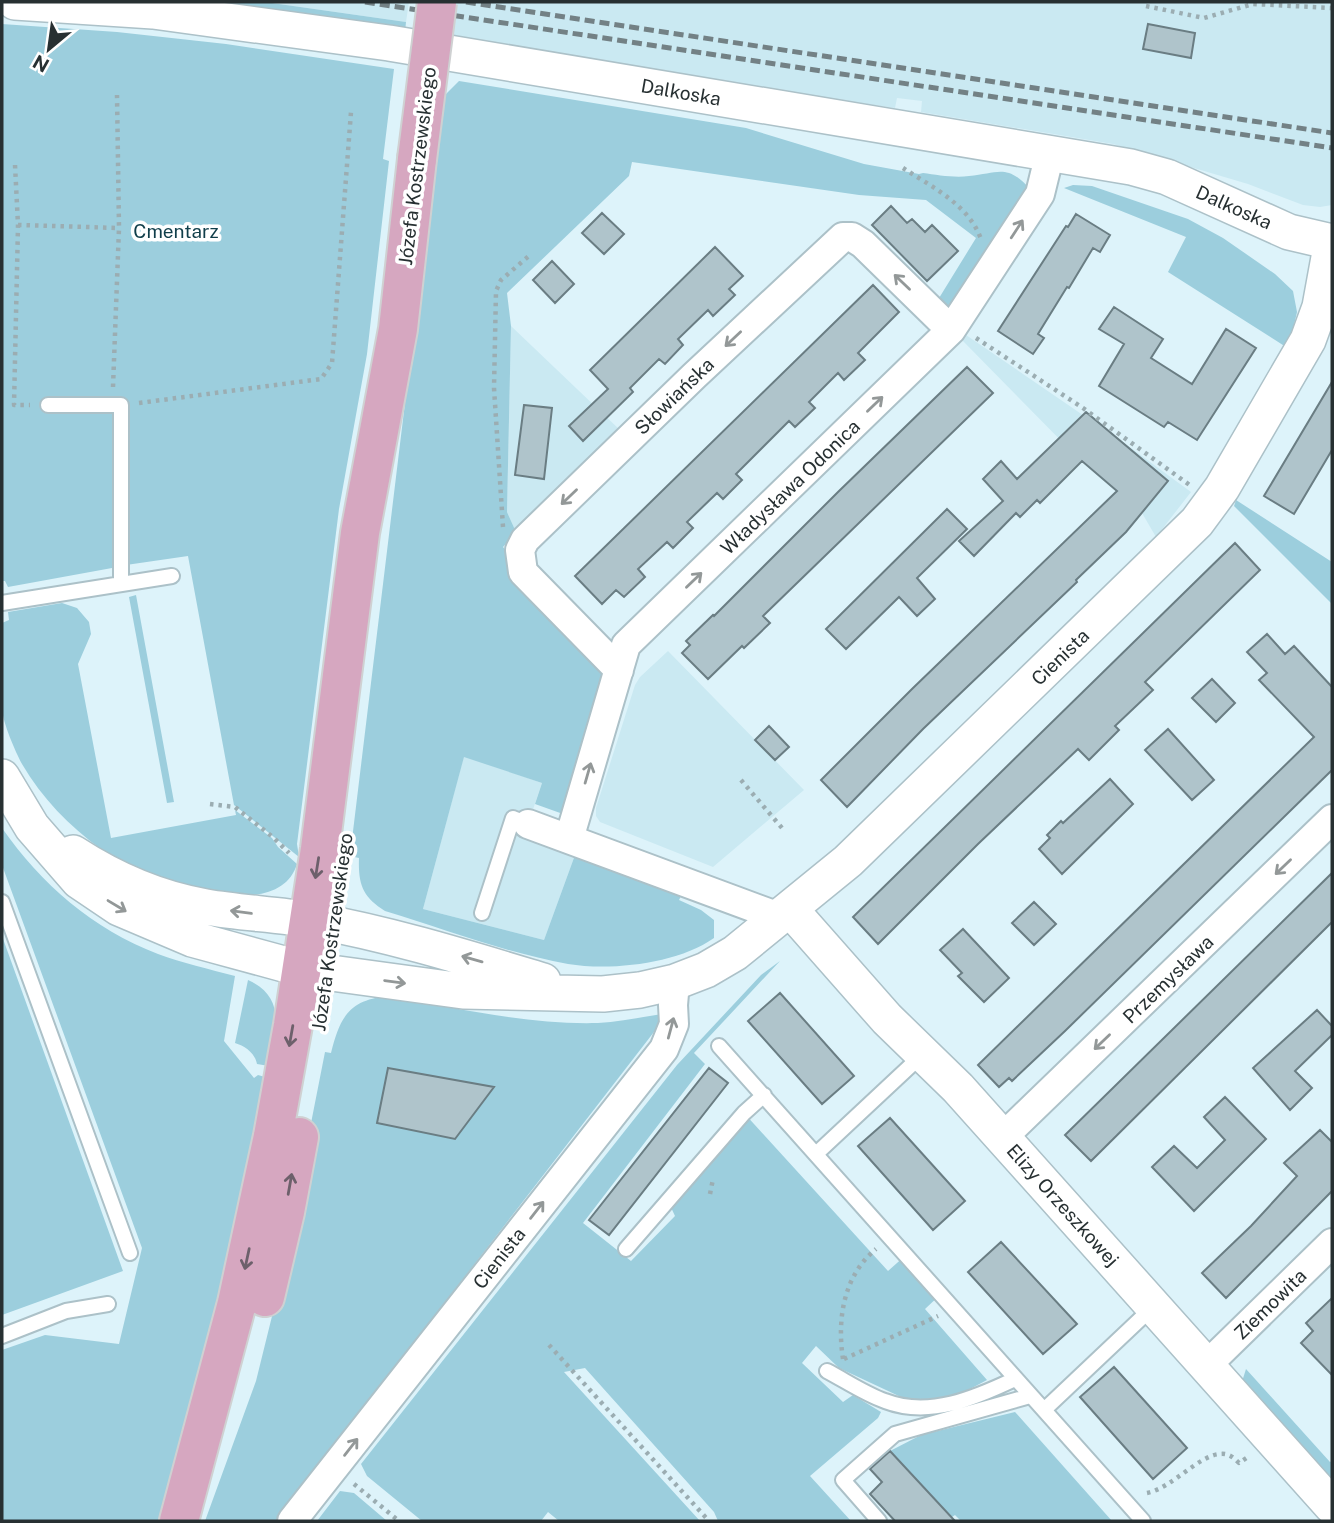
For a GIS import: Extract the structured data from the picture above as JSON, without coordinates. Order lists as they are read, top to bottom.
{
  "streets": {
    "main road": ["Józefa Kostrzewskiego"],
    "street": [
      "Dalkoska",
      "Słowiańska",
      "Władysława Odonica",
      "Cienista",
      "Przemysława",
      "Elizy Orzeszkowej",
      "Ziemowita"
    ]
  },
  "crossings": [
    ["Dalkoska", "Władysława Odonica"],
    ["Dalkoska", "Cienista"],
    ["Józefa Kostrzewskiego", "Cienista"],
    ["Słowiańska", "Władysława Odonica"],
    ["Cienista", "Elizy Orzeszkowej"],
    ["Przemysława", "Elizy Orzeszkowej"],
    ["Elizy Orzeszkowej", "Ziemowita"]
  ],
  "one_way": ["Słowiańska", "Władysława Odonica", "Przemysława"],
  "parks": ["Cmentarz"],
  "north": "bottom left"
}
